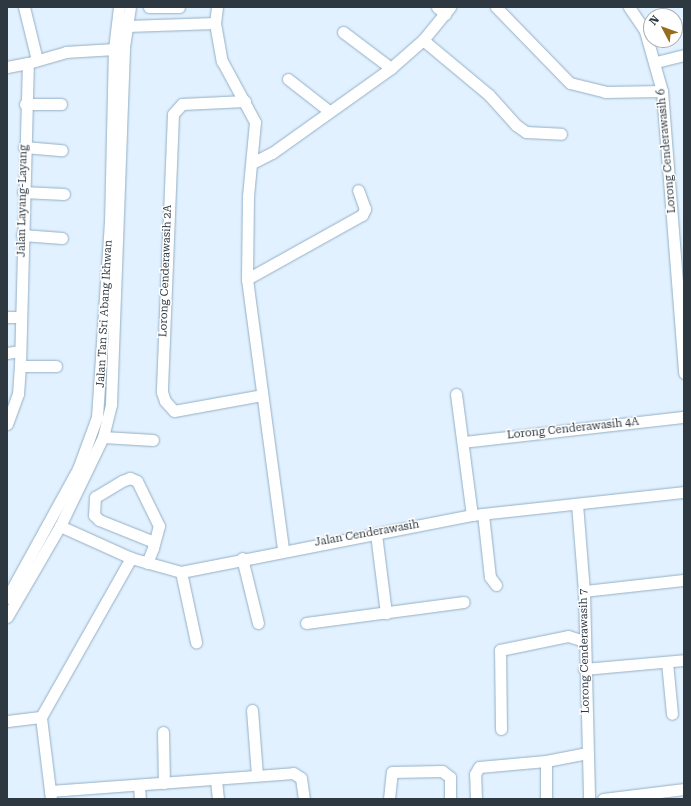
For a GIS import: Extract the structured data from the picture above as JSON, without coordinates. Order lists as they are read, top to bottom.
{
  "streets": {
    "street": [
      "Lorong Cenderawasih 6",
      "Jalan Layang-Layang",
      "Lorong Cenderawasih 2A",
      "Jalan Tan Sri Abang Ikhwan",
      "Lorong Cenderawasih 4A",
      "Jalan Cenderawasih",
      "Lorong Cenderawasih 7"
    ]
  },
  "crossings": [
    ["Jalan Tan Sri Abang Ikhwan", "Jalan Cenderawasih"],
    ["Jalan Cenderawasih", "Lorong Cenderawasih 7"]
  ],
  "north": "top left"
}
